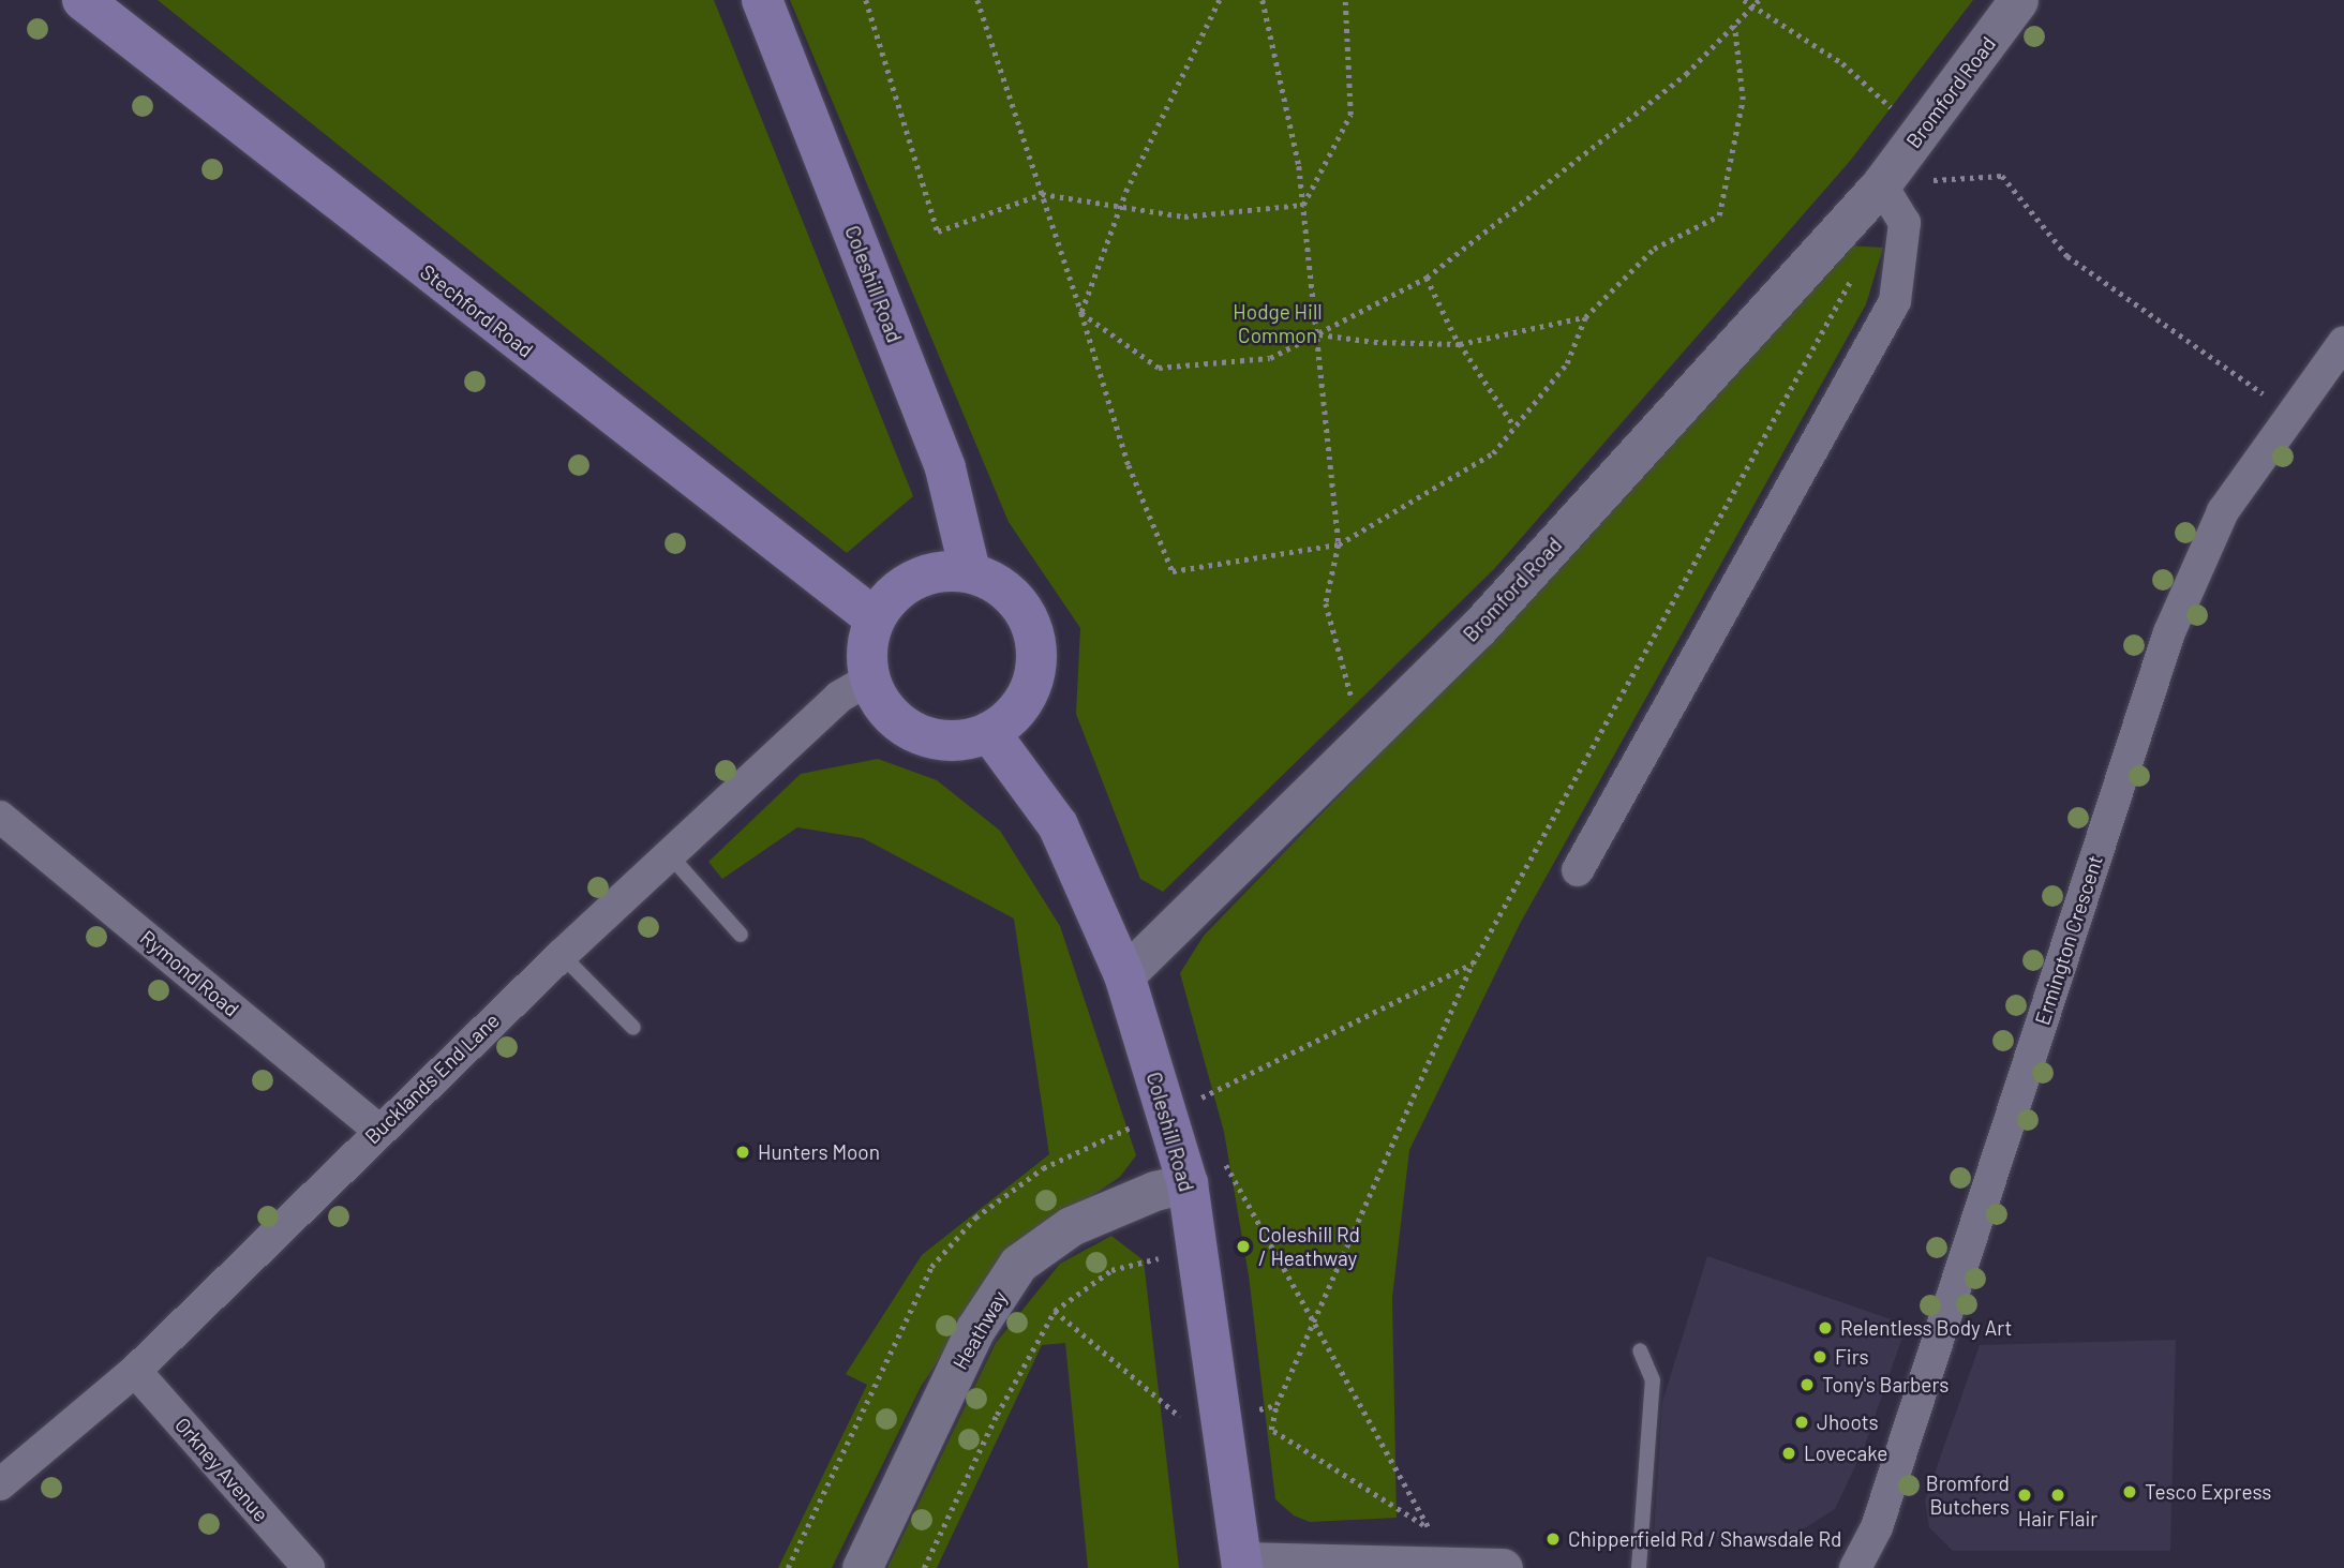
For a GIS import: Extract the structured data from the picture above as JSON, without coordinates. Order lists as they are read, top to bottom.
{
  "streets": {
    "main road": ["Coleshill Road", "Stechford Road"],
    "street": [
      "Bromford Road",
      "Ermington Crescent",
      "Rymond Road",
      "Bucklands End Lane",
      "Heathway",
      "Orkney Avenue"
    ]
  },
  "crossings": [
    ["Bromford Road", "Coleshill Road"],
    ["Coleshill Road", "Stechford Road"],
    ["Coleshill Road", "Bucklands End Lane"],
    ["Coleshill Road", "Heathway"],
    ["Stechford Road", "Bucklands End Lane"],
    ["Rymond Road", "Bucklands End Lane"],
    ["Bucklands End Lane", "Orkney Avenue"]
  ],
  "parks": ["Hodge Hill Common"],
  "places": [
    "Hunters Moon",
    "Coleshill Rd / Heathway",
    "Relentless Body Art",
    "Firs",
    "Tony's Barbers",
    "Jhoots",
    "Lovecake",
    "Tesco Express",
    "Bromford Butchers",
    "Hair Flair",
    "Chipperfield Rd / Shawsdale Rd"
  ]
}
